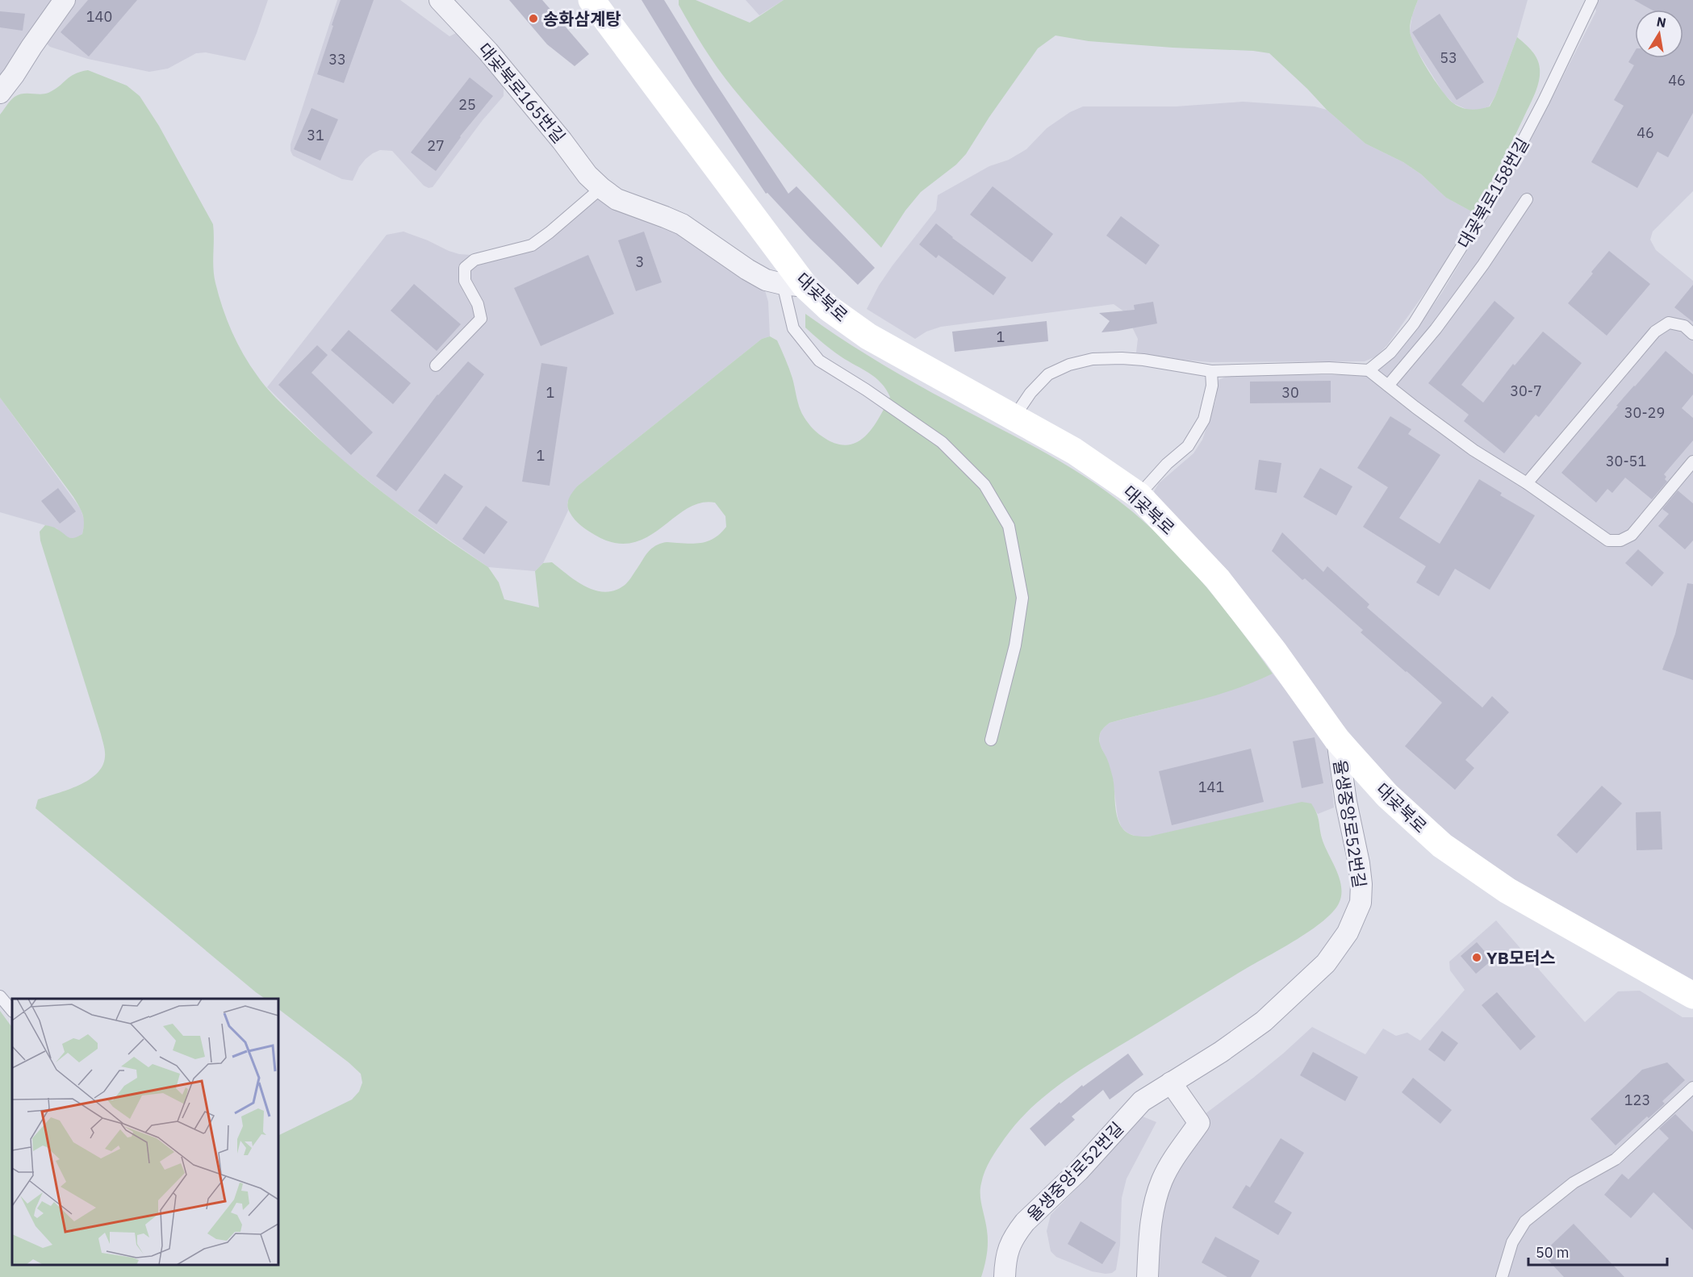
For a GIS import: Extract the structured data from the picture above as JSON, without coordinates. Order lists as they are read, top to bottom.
{
  "streets": {
    "street": ["대곶북로165번길", "대곶북로", "율생중앙로52번길"],
    "lane": ["대곶북로158번길"]
  },
  "crossings": [
    ["대곶북로165번길", "대곶북로"],
    ["대곶북로", "율생중앙로52번길"]
  ],
  "places": ["송화삼계탕", "YB모터스"],
  "house_numbers": [
    "140",
    "53",
    "33",
    "46",
    "25",
    "46",
    "31",
    "27",
    "3",
    "1",
    "30-7",
    "1",
    "30",
    "30-29",
    "1",
    "30-51",
    "141",
    "123"
  ],
  "scale_bar": "50 m",
  "north": "top"
}
